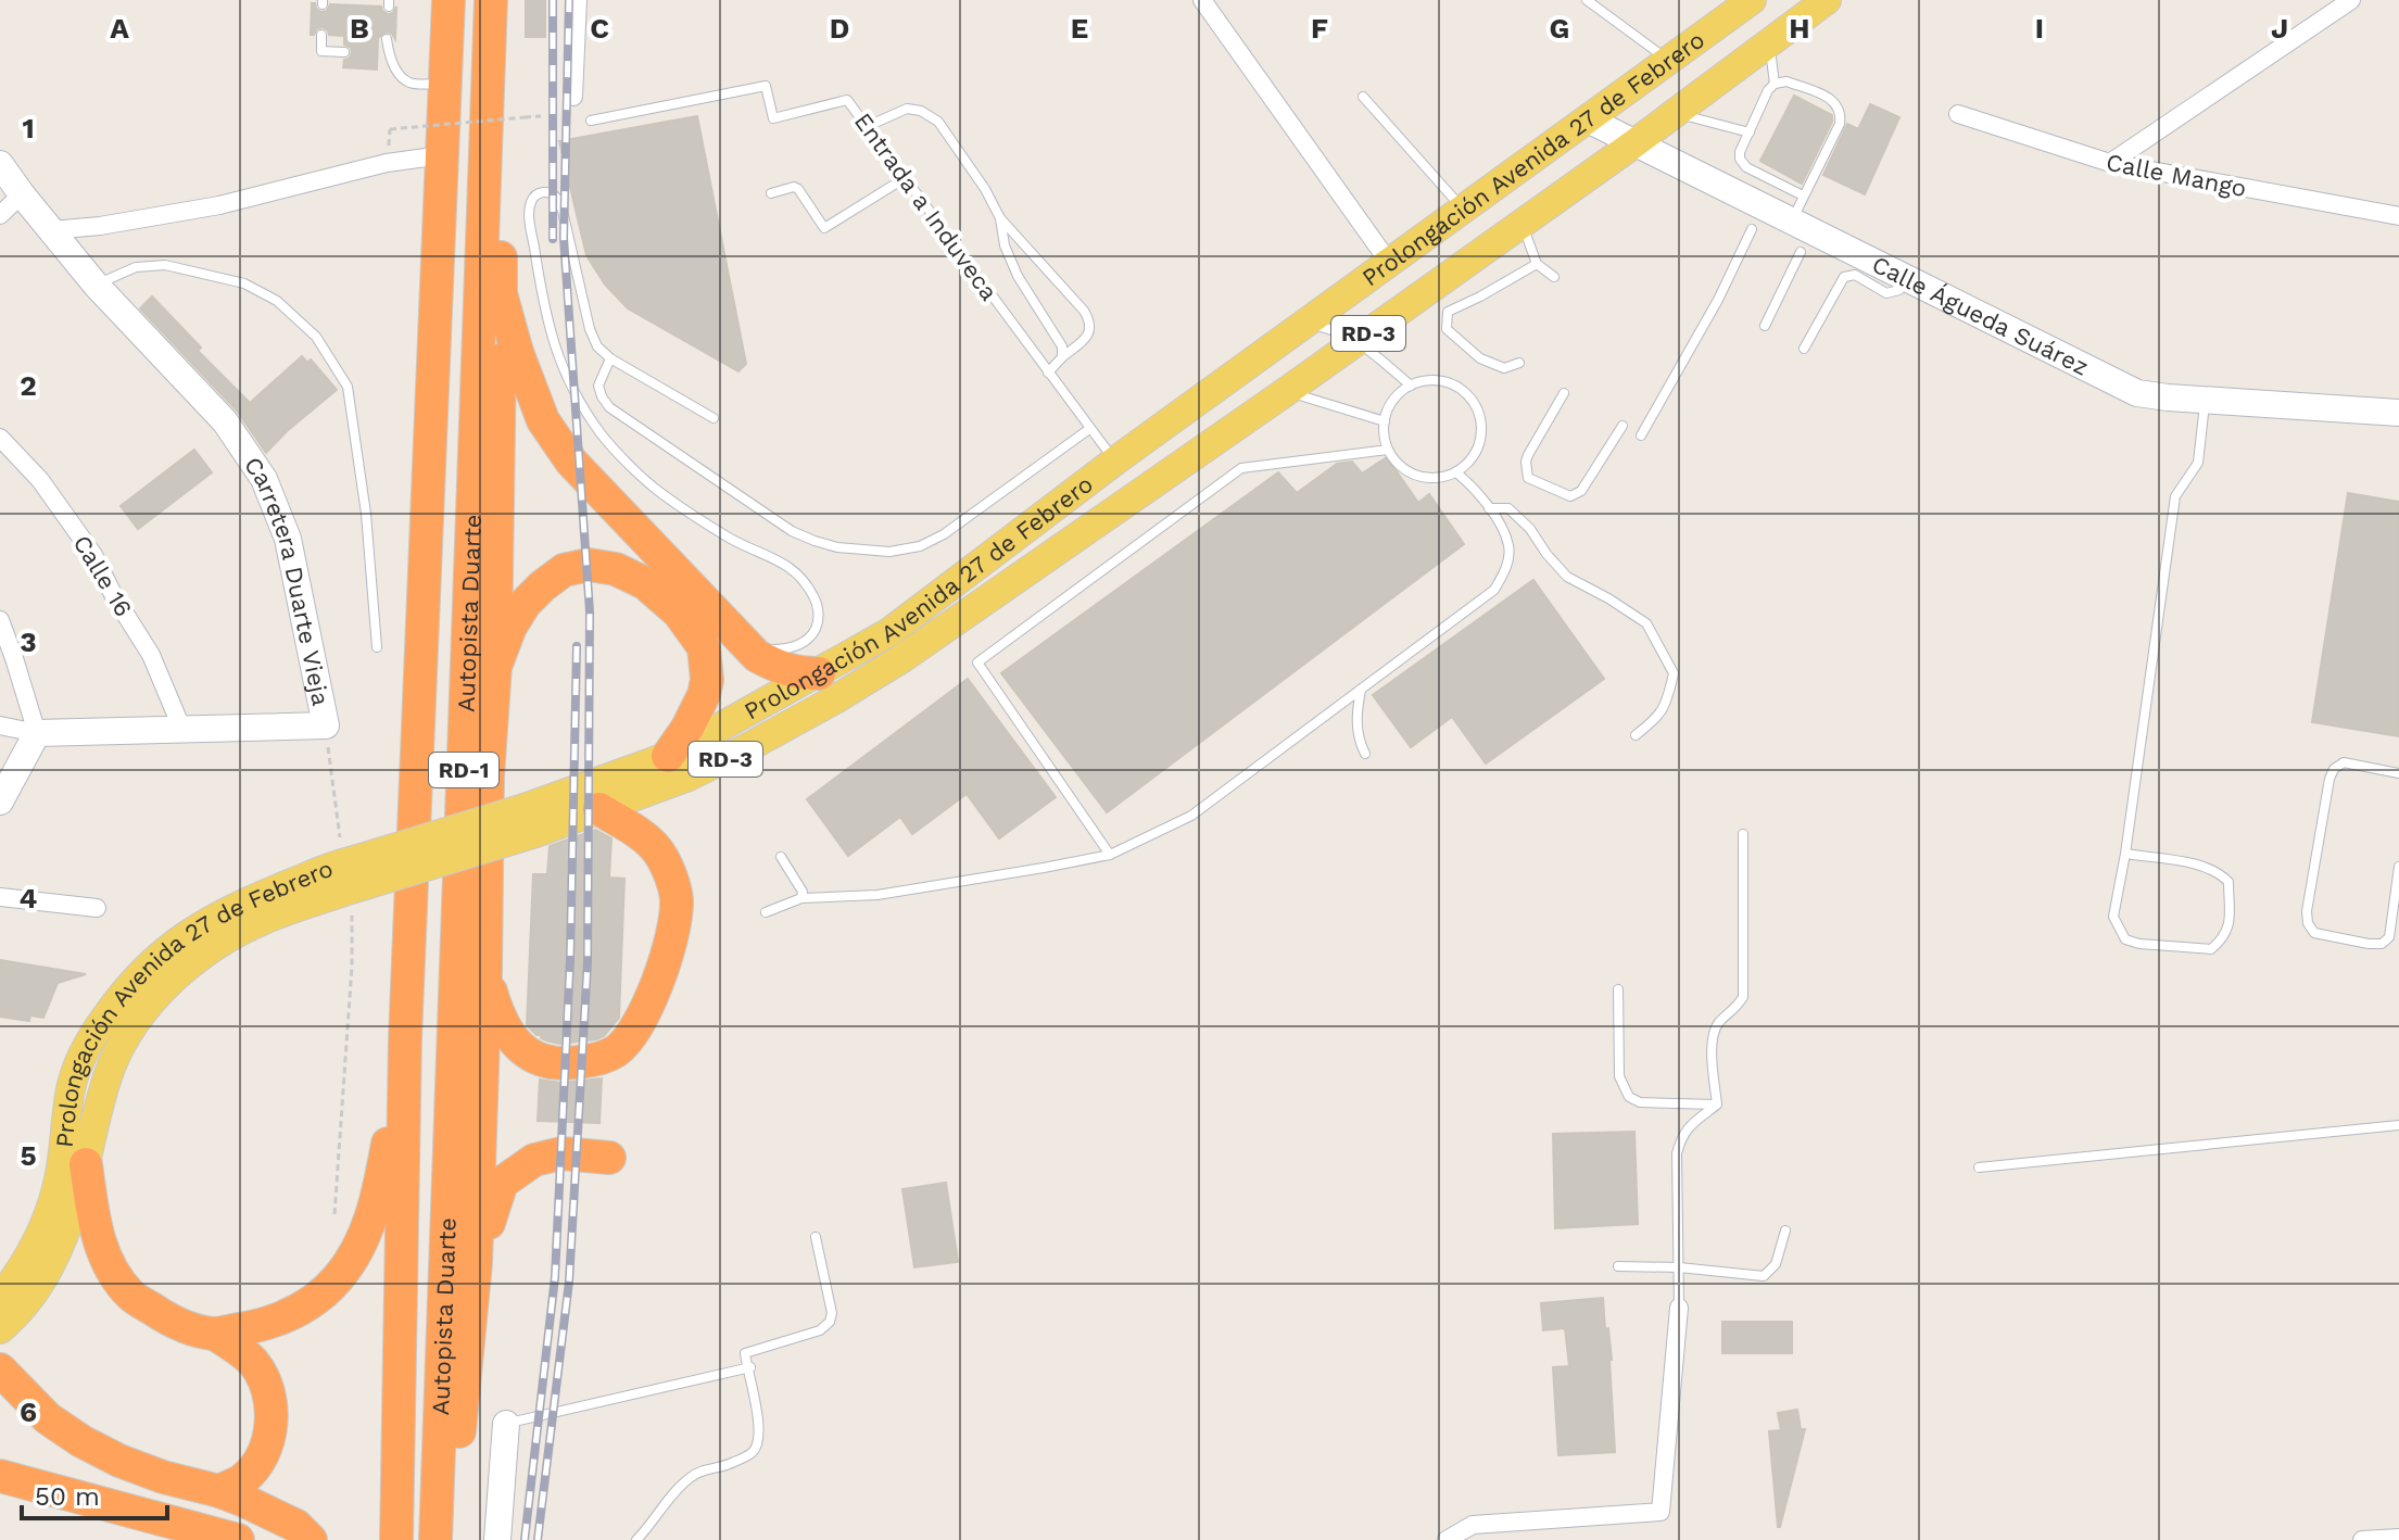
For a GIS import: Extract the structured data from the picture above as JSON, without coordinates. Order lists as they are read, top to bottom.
{
  "streets": {
    "highway": ["Autopista Duarte", "RD-1"],
    "main road": [
      "Prolongación Avenida 27 de Febrero",
      "Calle Águeda Suárez",
      "RD-3",
      "Carretera Duarte Vieja"
    ],
    "street": ["Calle Mango", "Calle 16"],
    "lane": ["Entrada a Induveca"]
  },
  "crossings": [
    ["Prolongación Avenida 27 de Febrero", "Entrada a Induveca"],
    ["Prolongación Avenida 27 de Febrero", "Calle Águeda Suárez"],
    ["Calle 16", "Carretera Duarte Vieja"]
  ],
  "scale_bar": "50 m",
  "grid": {
    "columns": [
      "A",
      "B",
      "C",
      "D",
      "E",
      "F",
      "G",
      "H",
      "I",
      "J"
    ],
    "rows": [
      "1",
      "2",
      "3",
      "4",
      "5",
      "6"
    ]
  }
}
